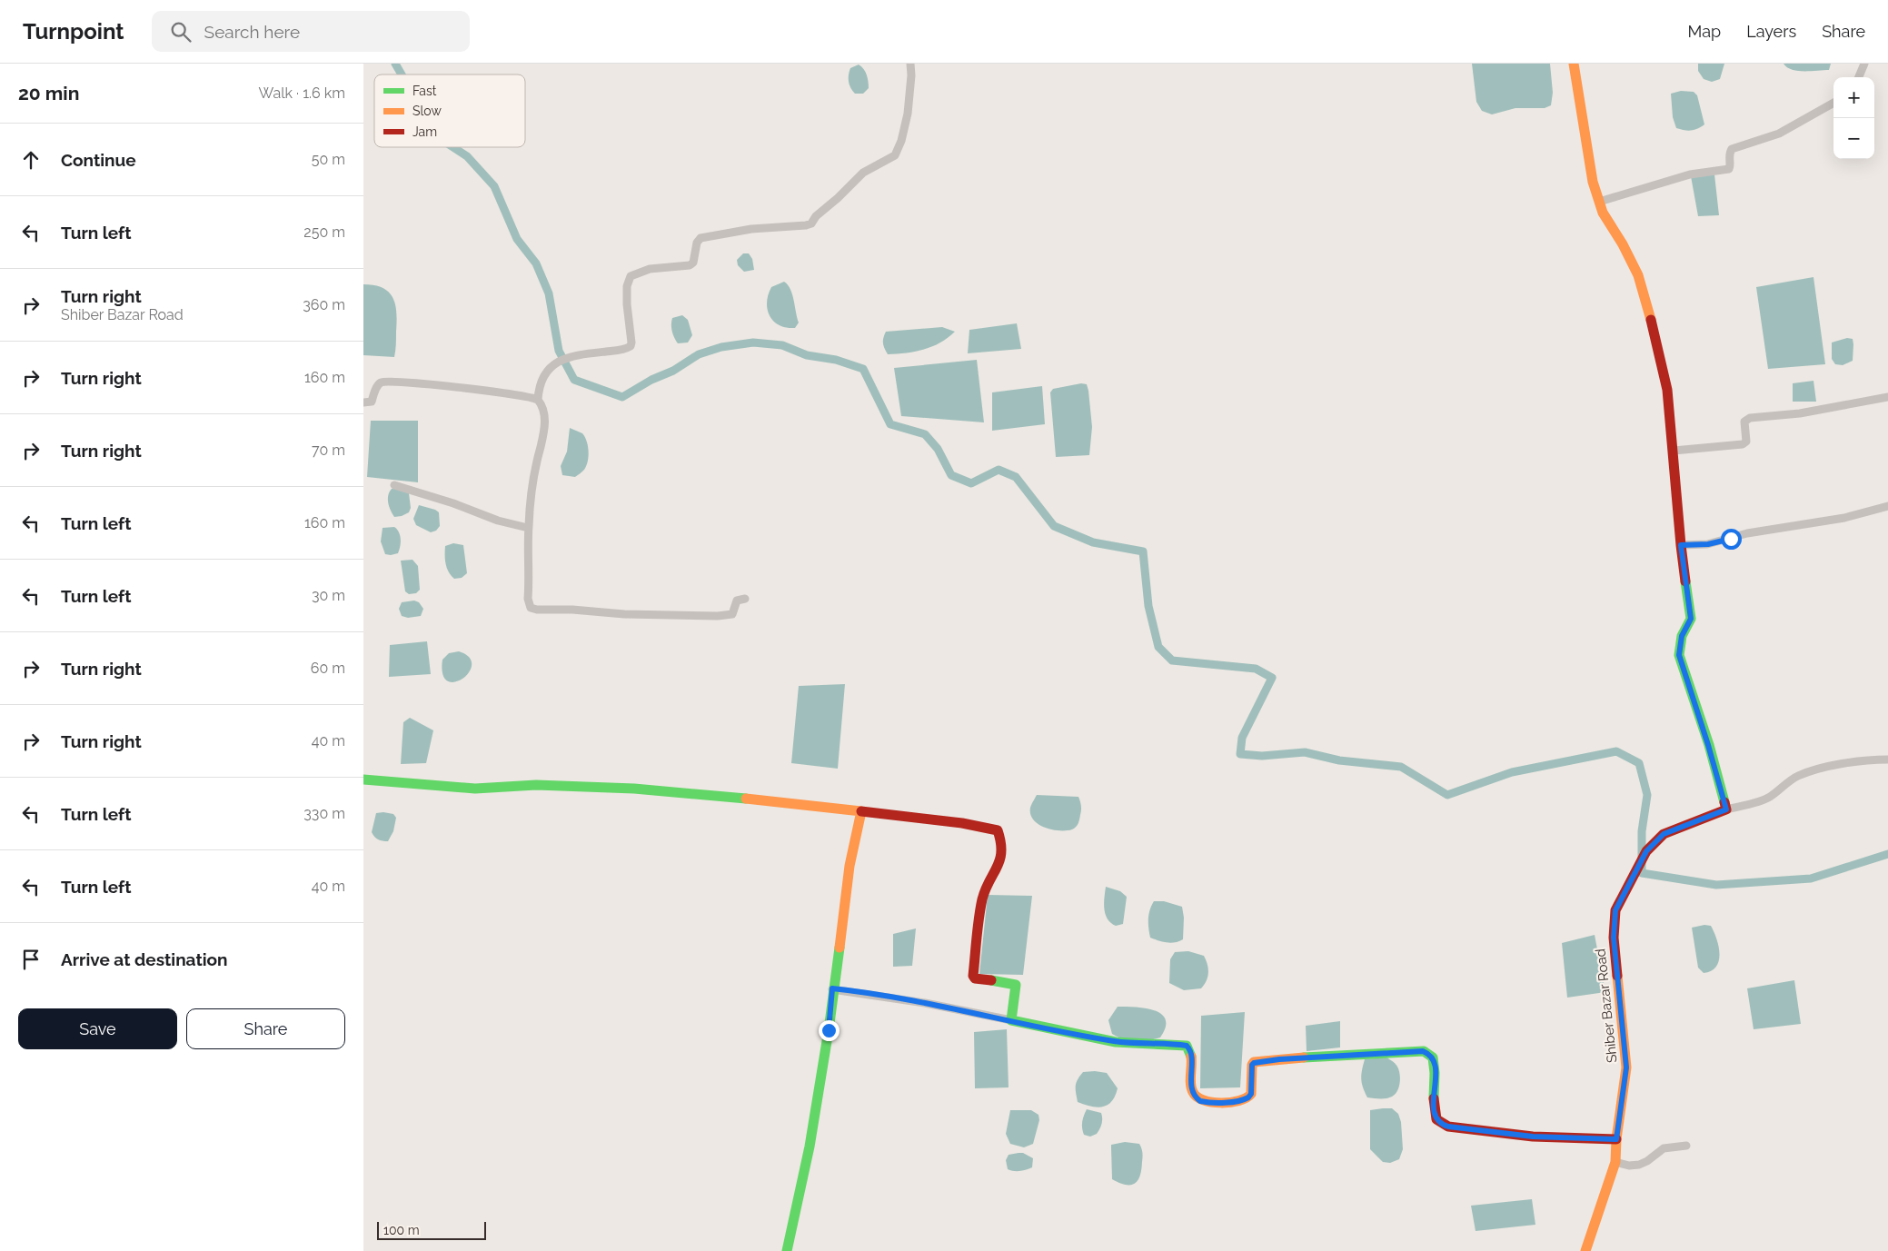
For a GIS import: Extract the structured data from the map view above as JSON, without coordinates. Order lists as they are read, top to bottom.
{
  "streets": {
    "street": ["Shiber Bazar Road"]
  },
  "legend": ["Fast", "Slow", "Jam"],
  "scale_bar": "100 m",
  "page": {
    "header": "Turnpoint",
    "search": "Search here",
    "nav": ["Map", "Layers", "Share"],
    "heading": ["20 min", "Walk · 1.6 km"],
    "map_buttons": ["+", "−"],
    "list": [
      ["Continue", "50 m"],
      ["Turn left", "250 m"],
      ["Turn right", "Shiber Bazar Road", "360 m"],
      ["Turn right", "160 m"],
      ["Turn right", "70 m"],
      ["Turn left", "160 m"],
      ["Turn left", "30 m"],
      ["Turn right", "60 m"],
      ["Turn right", "40 m"],
      ["Turn left", "330 m"],
      ["Turn left", "40 m"],
      "Arrive at destination"
    ],
    "buttons": ["Save", "Share"],
    "scale": "100 m"
  }
}
